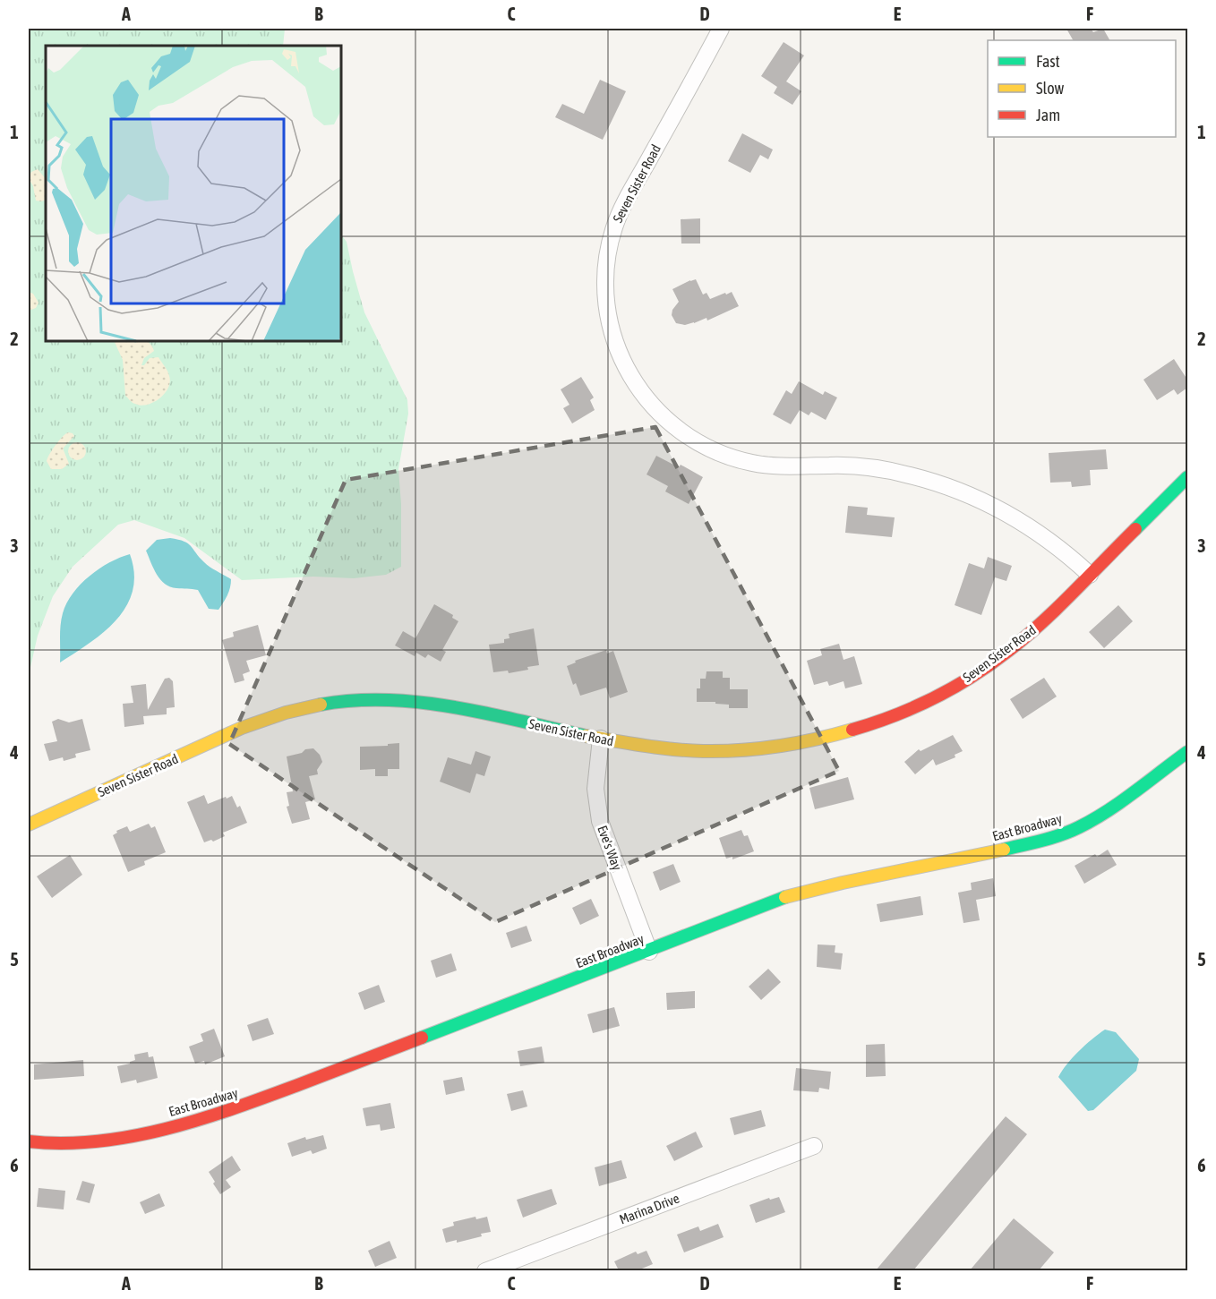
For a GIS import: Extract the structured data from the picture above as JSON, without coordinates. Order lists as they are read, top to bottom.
{
  "streets": {
    "street": [
      "Seven Sister Road",
      "East Broadway",
      "Eve's Way",
      "Marina Drive"
    ]
  },
  "crossings": [
    ["Seven Sister Road", "Eve's Way"],
    ["East Broadway", "Eve's Way"]
  ],
  "legend": ["Fast", "Slow", "Jam"],
  "grid": {
    "columns": [
      "A",
      "B",
      "C",
      "D",
      "E",
      "F"
    ],
    "rows": [
      "1",
      "2",
      "3",
      "4",
      "5",
      "6"
    ]
  }
}
